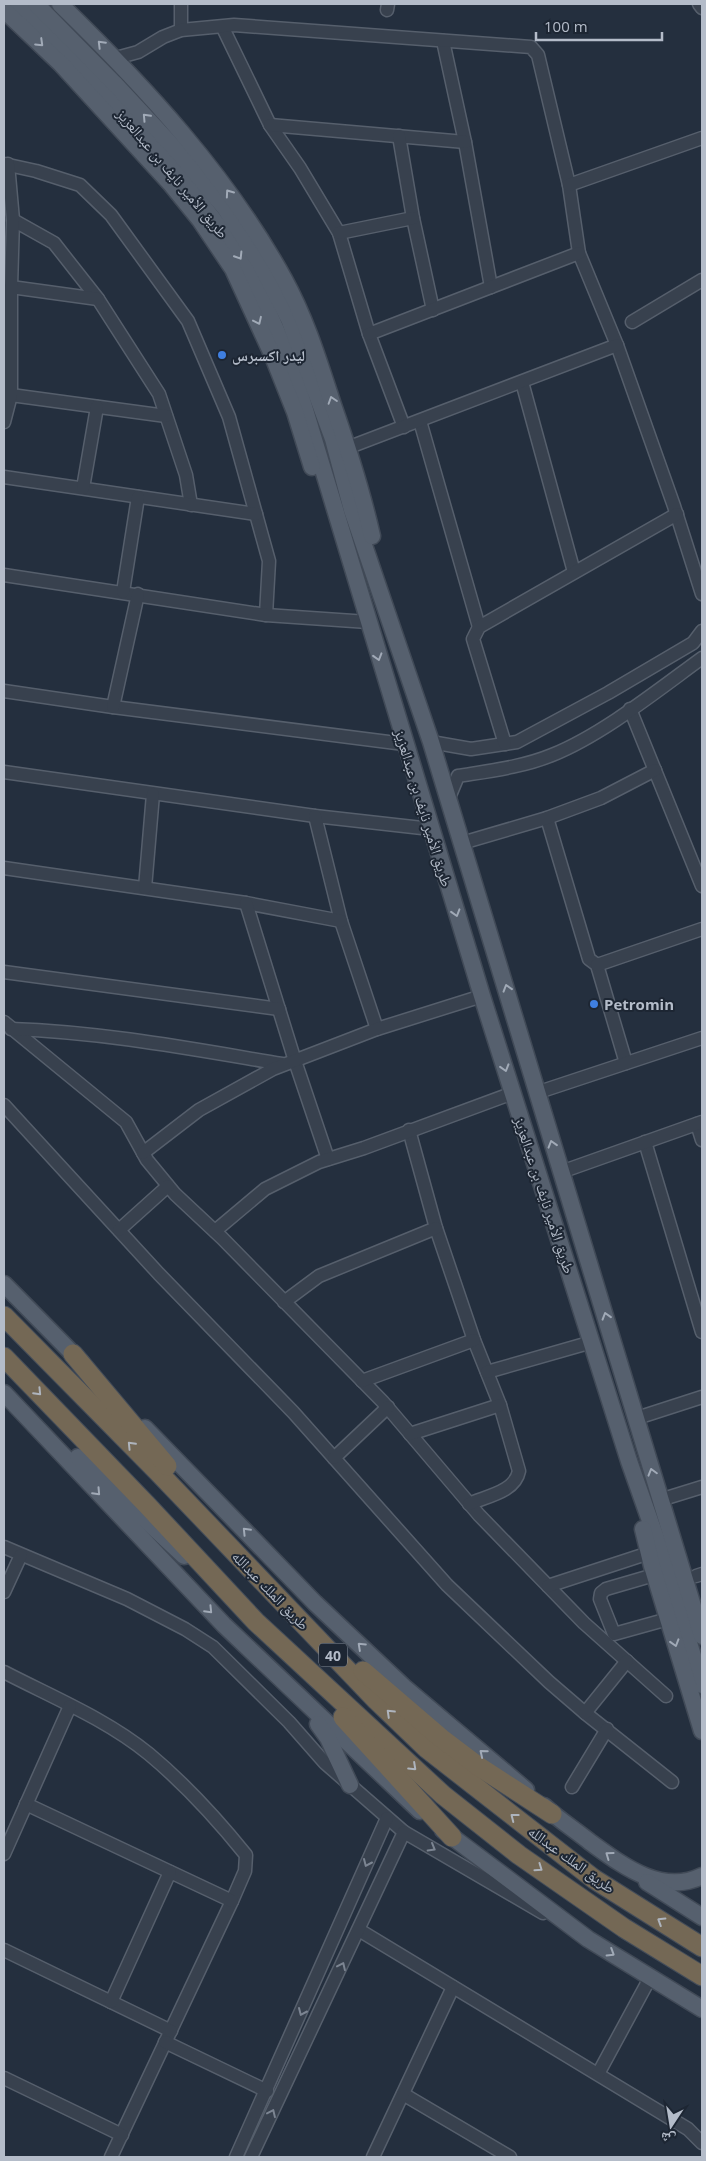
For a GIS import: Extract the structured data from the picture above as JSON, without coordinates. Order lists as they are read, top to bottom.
{
  "streets": {
    "highway": ["طريق الملك عبدالله", "40"],
    "main road": ["طريق الأمير نايف بن عبدالعزيز"]
  },
  "places": ["ليدر اكسبرس", "Petromin"],
  "scale_bar": "100 m",
  "north": "bottom"
}
